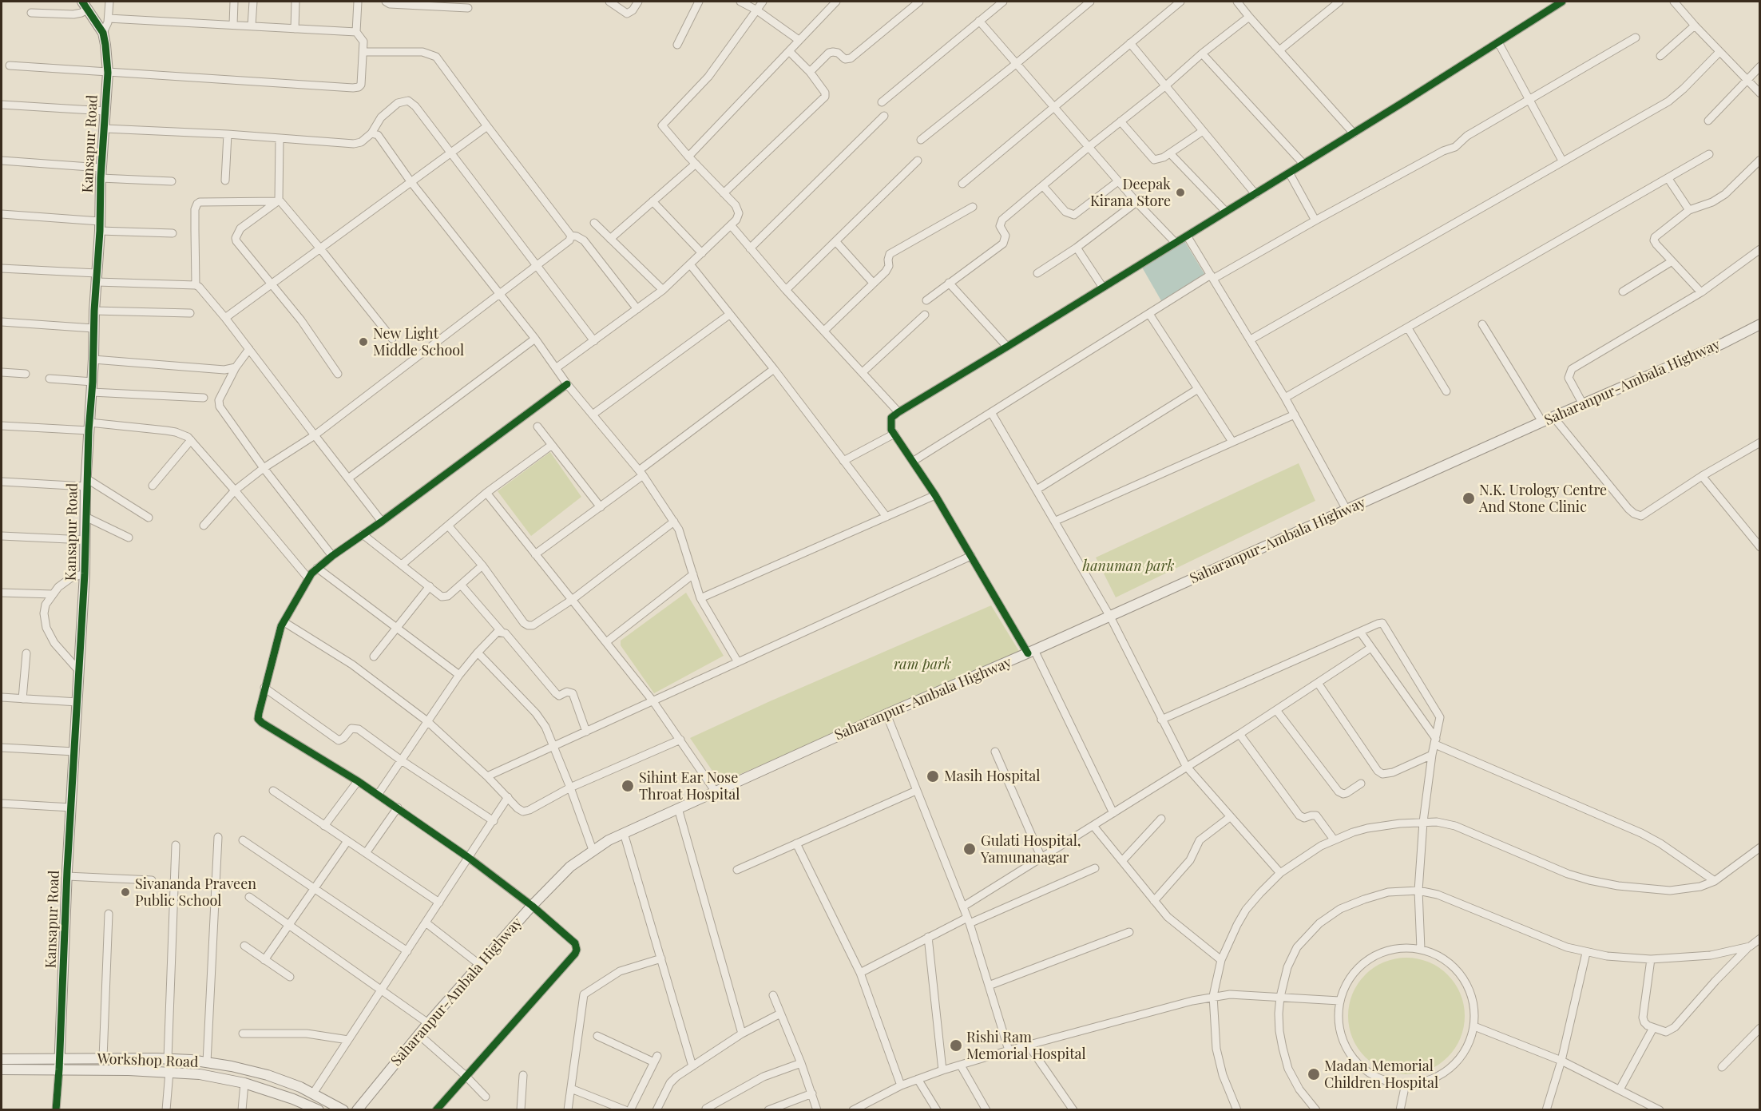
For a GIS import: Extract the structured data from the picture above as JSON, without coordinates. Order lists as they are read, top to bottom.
{
  "streets": {
    "main road": ["Kansapur Road", "Saharanpur-Ambala Highway", "Workshop Road"]
  },
  "crossings": [
    ["Kansapur Road", "Workshop Road"]
  ],
  "parks": ["hanuman park", "ram park"],
  "places": [
    "Deepak Kirana Store",
    "New Light Middle School",
    "N.K. Urology Centre And Stone Clinic",
    "Masih Hospital",
    "Sihint Ear Nose Throat Hospital",
    "Gulati Hospital, Yamunanagar",
    "Sivananda Praveen Public School",
    "Rishi Ram Memorial Hospital",
    "Madan Memorial Children Hospital"
  ]
}
